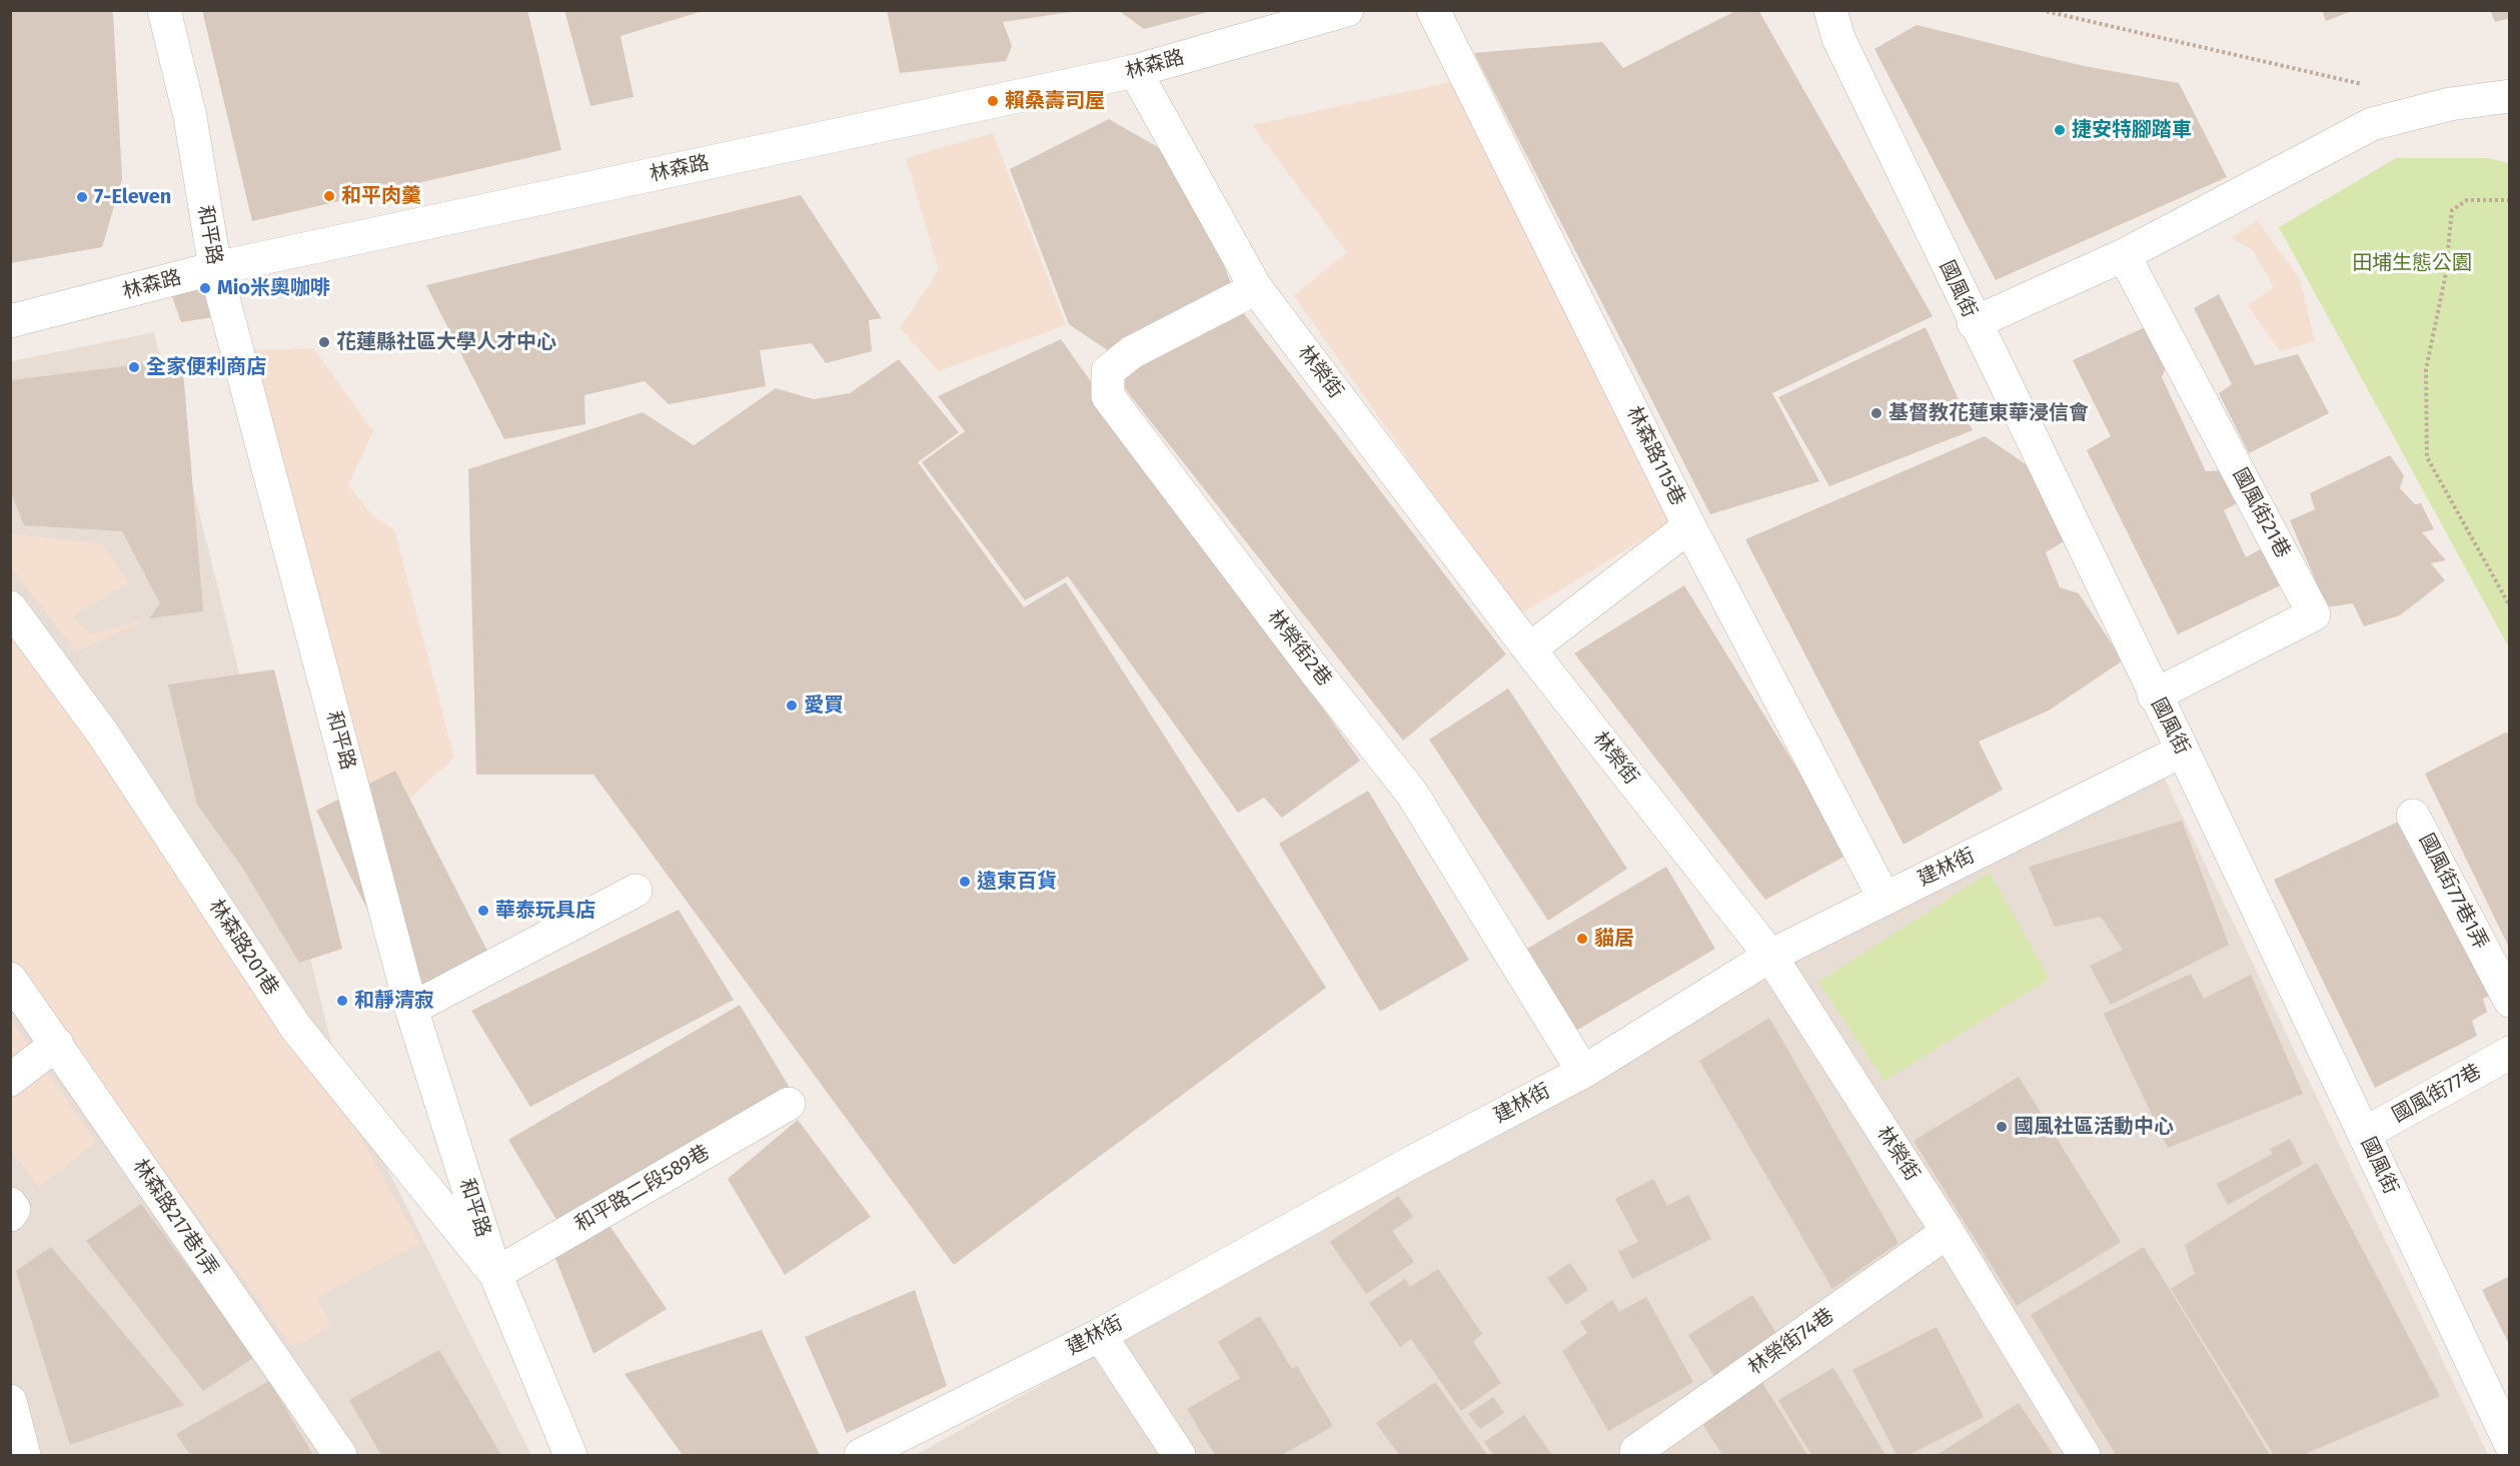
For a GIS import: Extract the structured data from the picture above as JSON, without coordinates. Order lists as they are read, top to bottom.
{
  "streets": {
    "street": [
      "林森路",
      "和平路",
      "國風街",
      "林榮街",
      "林森路115巷",
      "國風街21巷",
      "林榮街2巷",
      "建林街",
      "國風街77巷1弄",
      "林森路201巷",
      "國風街77巷",
      "和平路二段589巷",
      "林森路217巷1弄",
      "林榮街74巷"
    ]
  },
  "crossings": [
    ["林森路", "和平路"],
    ["林森路", "林榮街"],
    ["和平路", "林森路201巷"],
    ["和平路", "和平路二段589巷"],
    ["國風街", "國風街21巷"],
    ["國風街", "建林街"],
    ["國風街", "國風街77巷"],
    ["林榮街", "林榮街2巷"],
    ["林榮街", "建林街"],
    ["林榮街", "林榮街74巷"],
    ["林森路115巷", "建林街"],
    ["林榮街2巷", "建林街"],
    ["林森路201巷", "和平路二段589巷"]
  ],
  "parks": ["田埔生態公園"],
  "places": [
    "賴桑壽司屋",
    "捷安特腳踏車",
    "和平肉羹",
    "7-Eleven",
    "Mio米奧咖啡",
    "花蓮縣社區大學人才中心",
    "全家便利商店",
    "基督教花蓮東華浸信會",
    "愛買",
    "遠東百貨",
    "華泰玩具店",
    "貓居",
    "和靜清寂",
    "國風社區活動中心"
  ]
}
